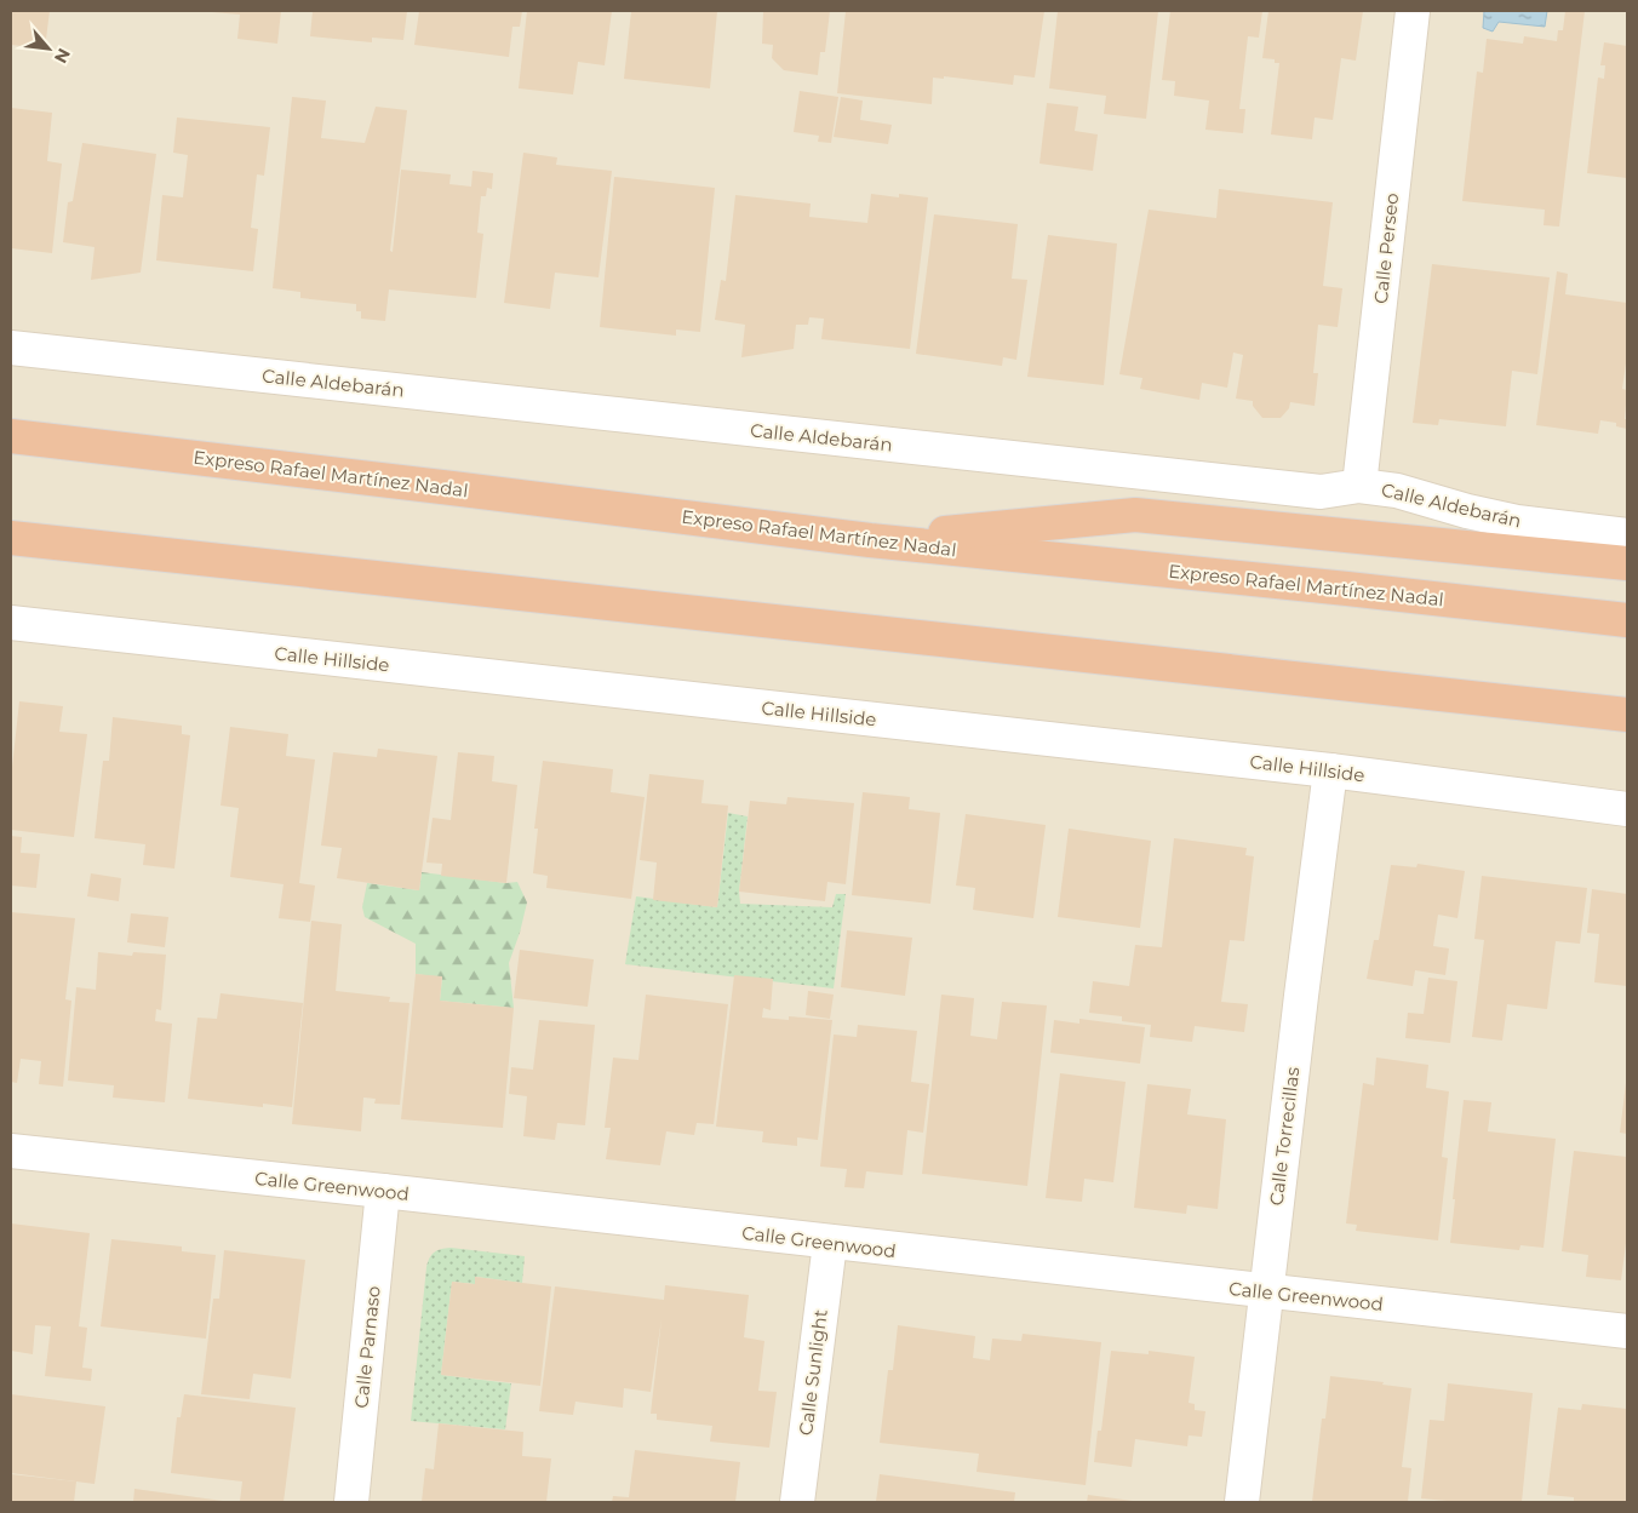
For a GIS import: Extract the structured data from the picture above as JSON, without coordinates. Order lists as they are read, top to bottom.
{
  "streets": {
    "highway": ["Expreso Rafael Martínez Nadal"],
    "street": [
      "Calle Perseo",
      "Calle Aldebarán",
      "Calle Hillside",
      "Calle Torrecillas",
      "Calle Greenwood",
      "Calle Parnaso",
      "Calle Sunlight"
    ]
  },
  "crossings": [
    ["Calle Perseo", "Calle Aldebarán"],
    ["Calle Hillside", "Calle Torrecillas"],
    ["Calle Torrecillas", "Calle Greenwood"],
    ["Calle Greenwood", "Calle Parnaso"],
    ["Calle Greenwood", "Calle Sunlight"]
  ],
  "north": "bottom right"
}
